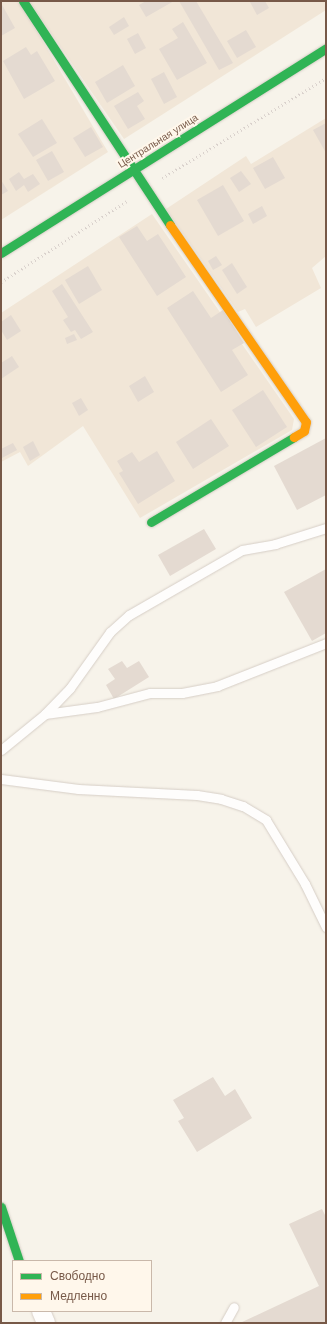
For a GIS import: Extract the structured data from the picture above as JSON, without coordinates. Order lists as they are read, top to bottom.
{
  "streets": {
    "street": ["Центральная улица"]
  },
  "legend": ["Свободно", "Медленно"]
}
